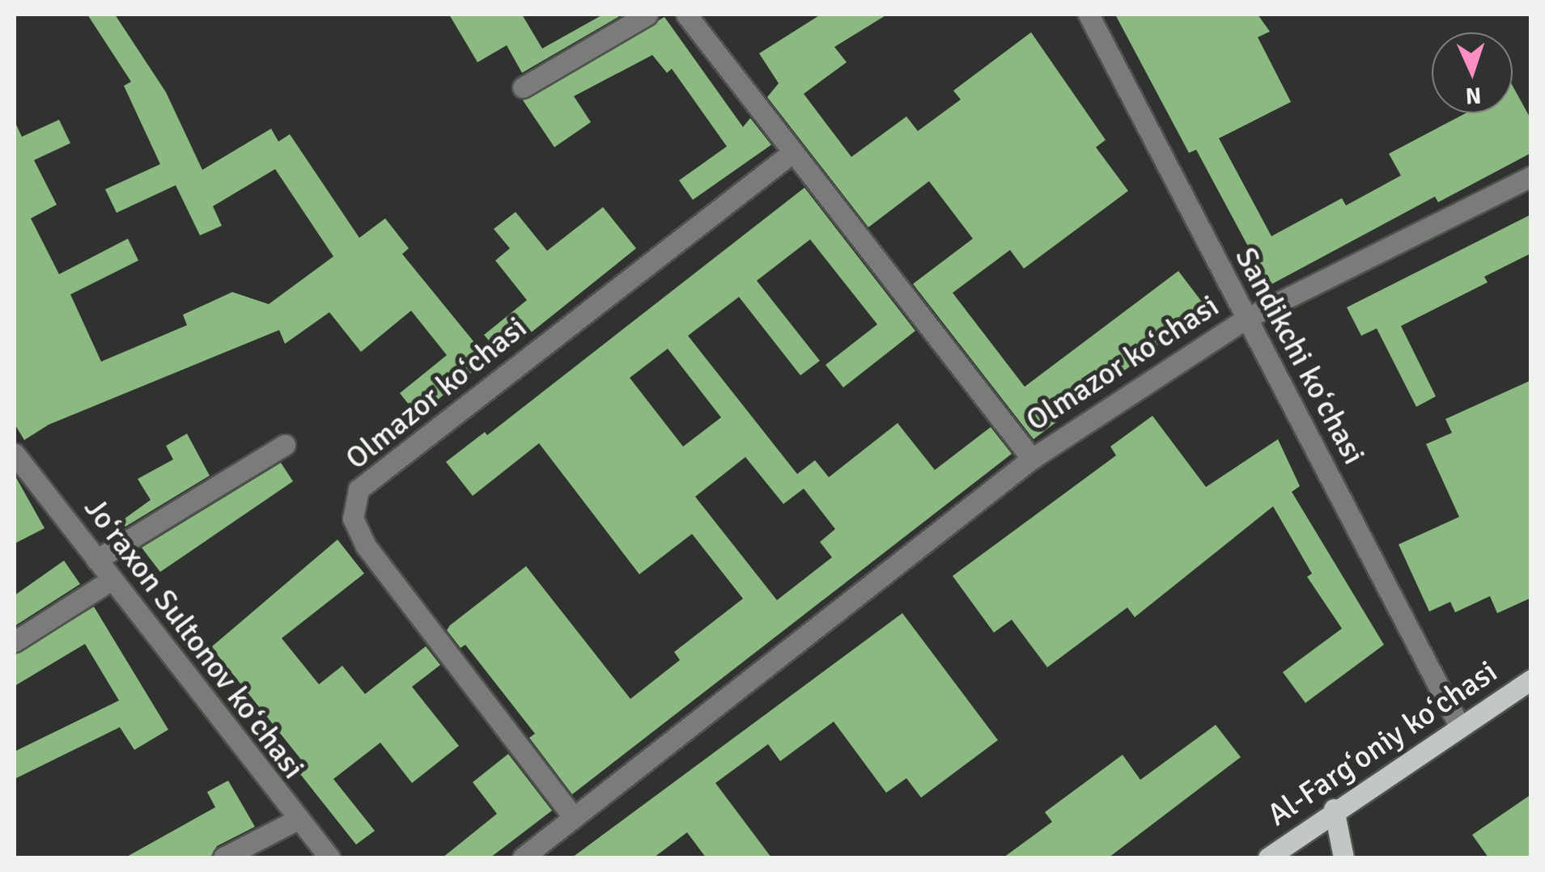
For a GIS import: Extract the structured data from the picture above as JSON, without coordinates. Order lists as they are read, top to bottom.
{
  "streets": {
    "main road": ["Al-Fargʻoniy koʻchasi"],
    "street": ["Sandikchi koʻchasi", "Olmazor koʻchasi", "Joʻraxon Sultonov koʻchasi"]
  },
  "crossings": [
    ["Sandikchi koʻchasi", "Olmazor koʻchasi"],
    ["Sandikchi koʻchasi", "Al-Fargʻoniy koʻchasi"]
  ],
  "north": "bottom"
}
